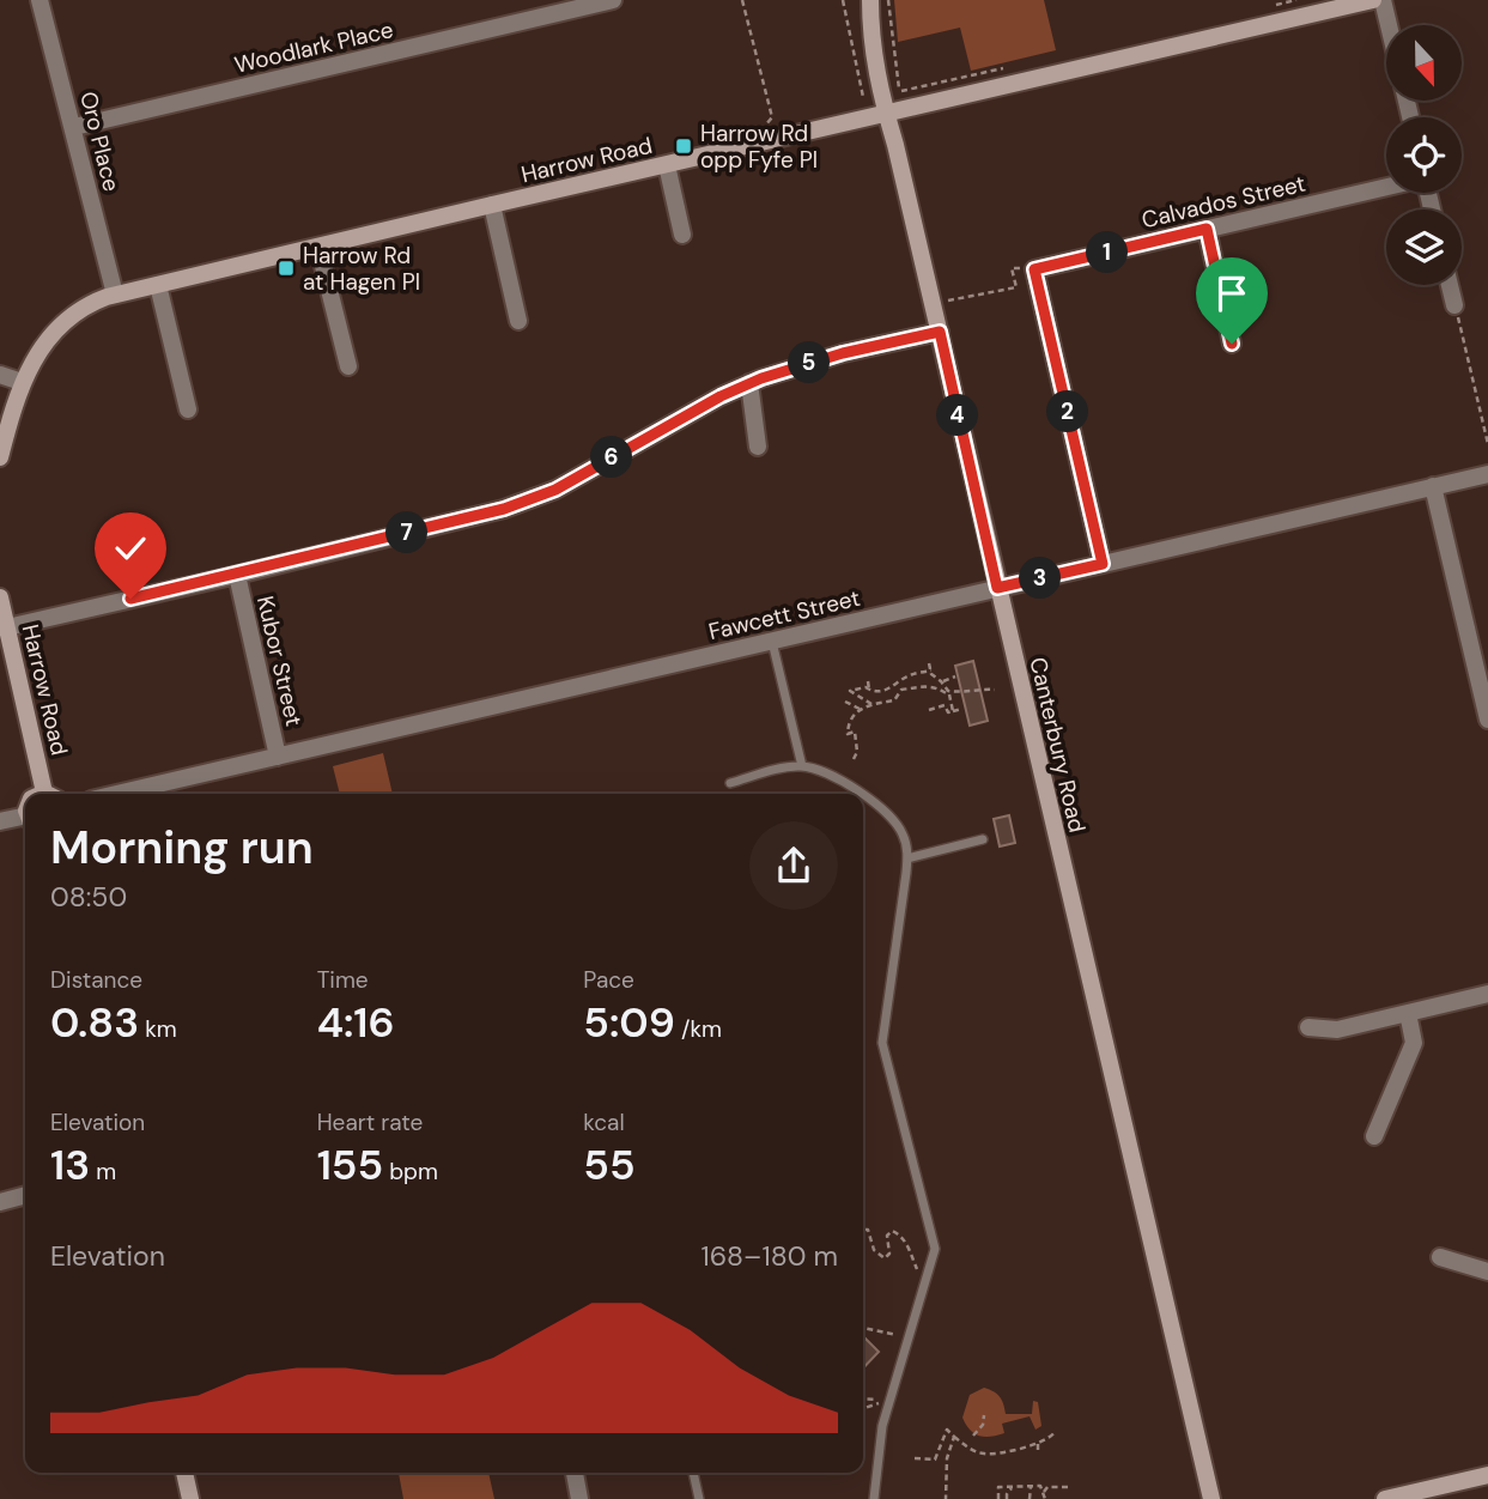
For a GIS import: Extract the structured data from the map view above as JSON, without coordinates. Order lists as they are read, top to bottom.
{
  "streets": {
    "street": [
      "Woodlark Place",
      "Oro Place",
      "Harrow Road",
      "Calvados Street",
      "Fawcett Street",
      "Kubor Street",
      "Canterbury Road"
    ]
  },
  "crossings": [
    ["Woodlark Place", "Oro Place"],
    ["Oro Place", "Harrow Road"],
    ["Harrow Road", "Canterbury Road"],
    ["Fawcett Street", "Kubor Street"],
    ["Fawcett Street", "Canterbury Road"]
  ],
  "places": {
    "transit": ["Harrow Rd opp Fyfe Pl", "Harrow Rd at Hagen Pl"]
  },
  "north": "bottom",
  "page": {
    "pins": [
      "1",
      "5",
      "2",
      "4",
      "6",
      "7",
      "3"
    ],
    "heading": ["Morning run", "08:50"],
    "stats": [
      ["Distance", "0.83 km"],
      ["Time", "4:16"],
      ["Pace", "5:09 /km"],
      ["Elevation", "13 m"],
      ["Heart rate", "155 bpm"],
      ["kcal", "55"]
    ],
    "chart": ["Elevation", "168–180 m"]
  }
}
